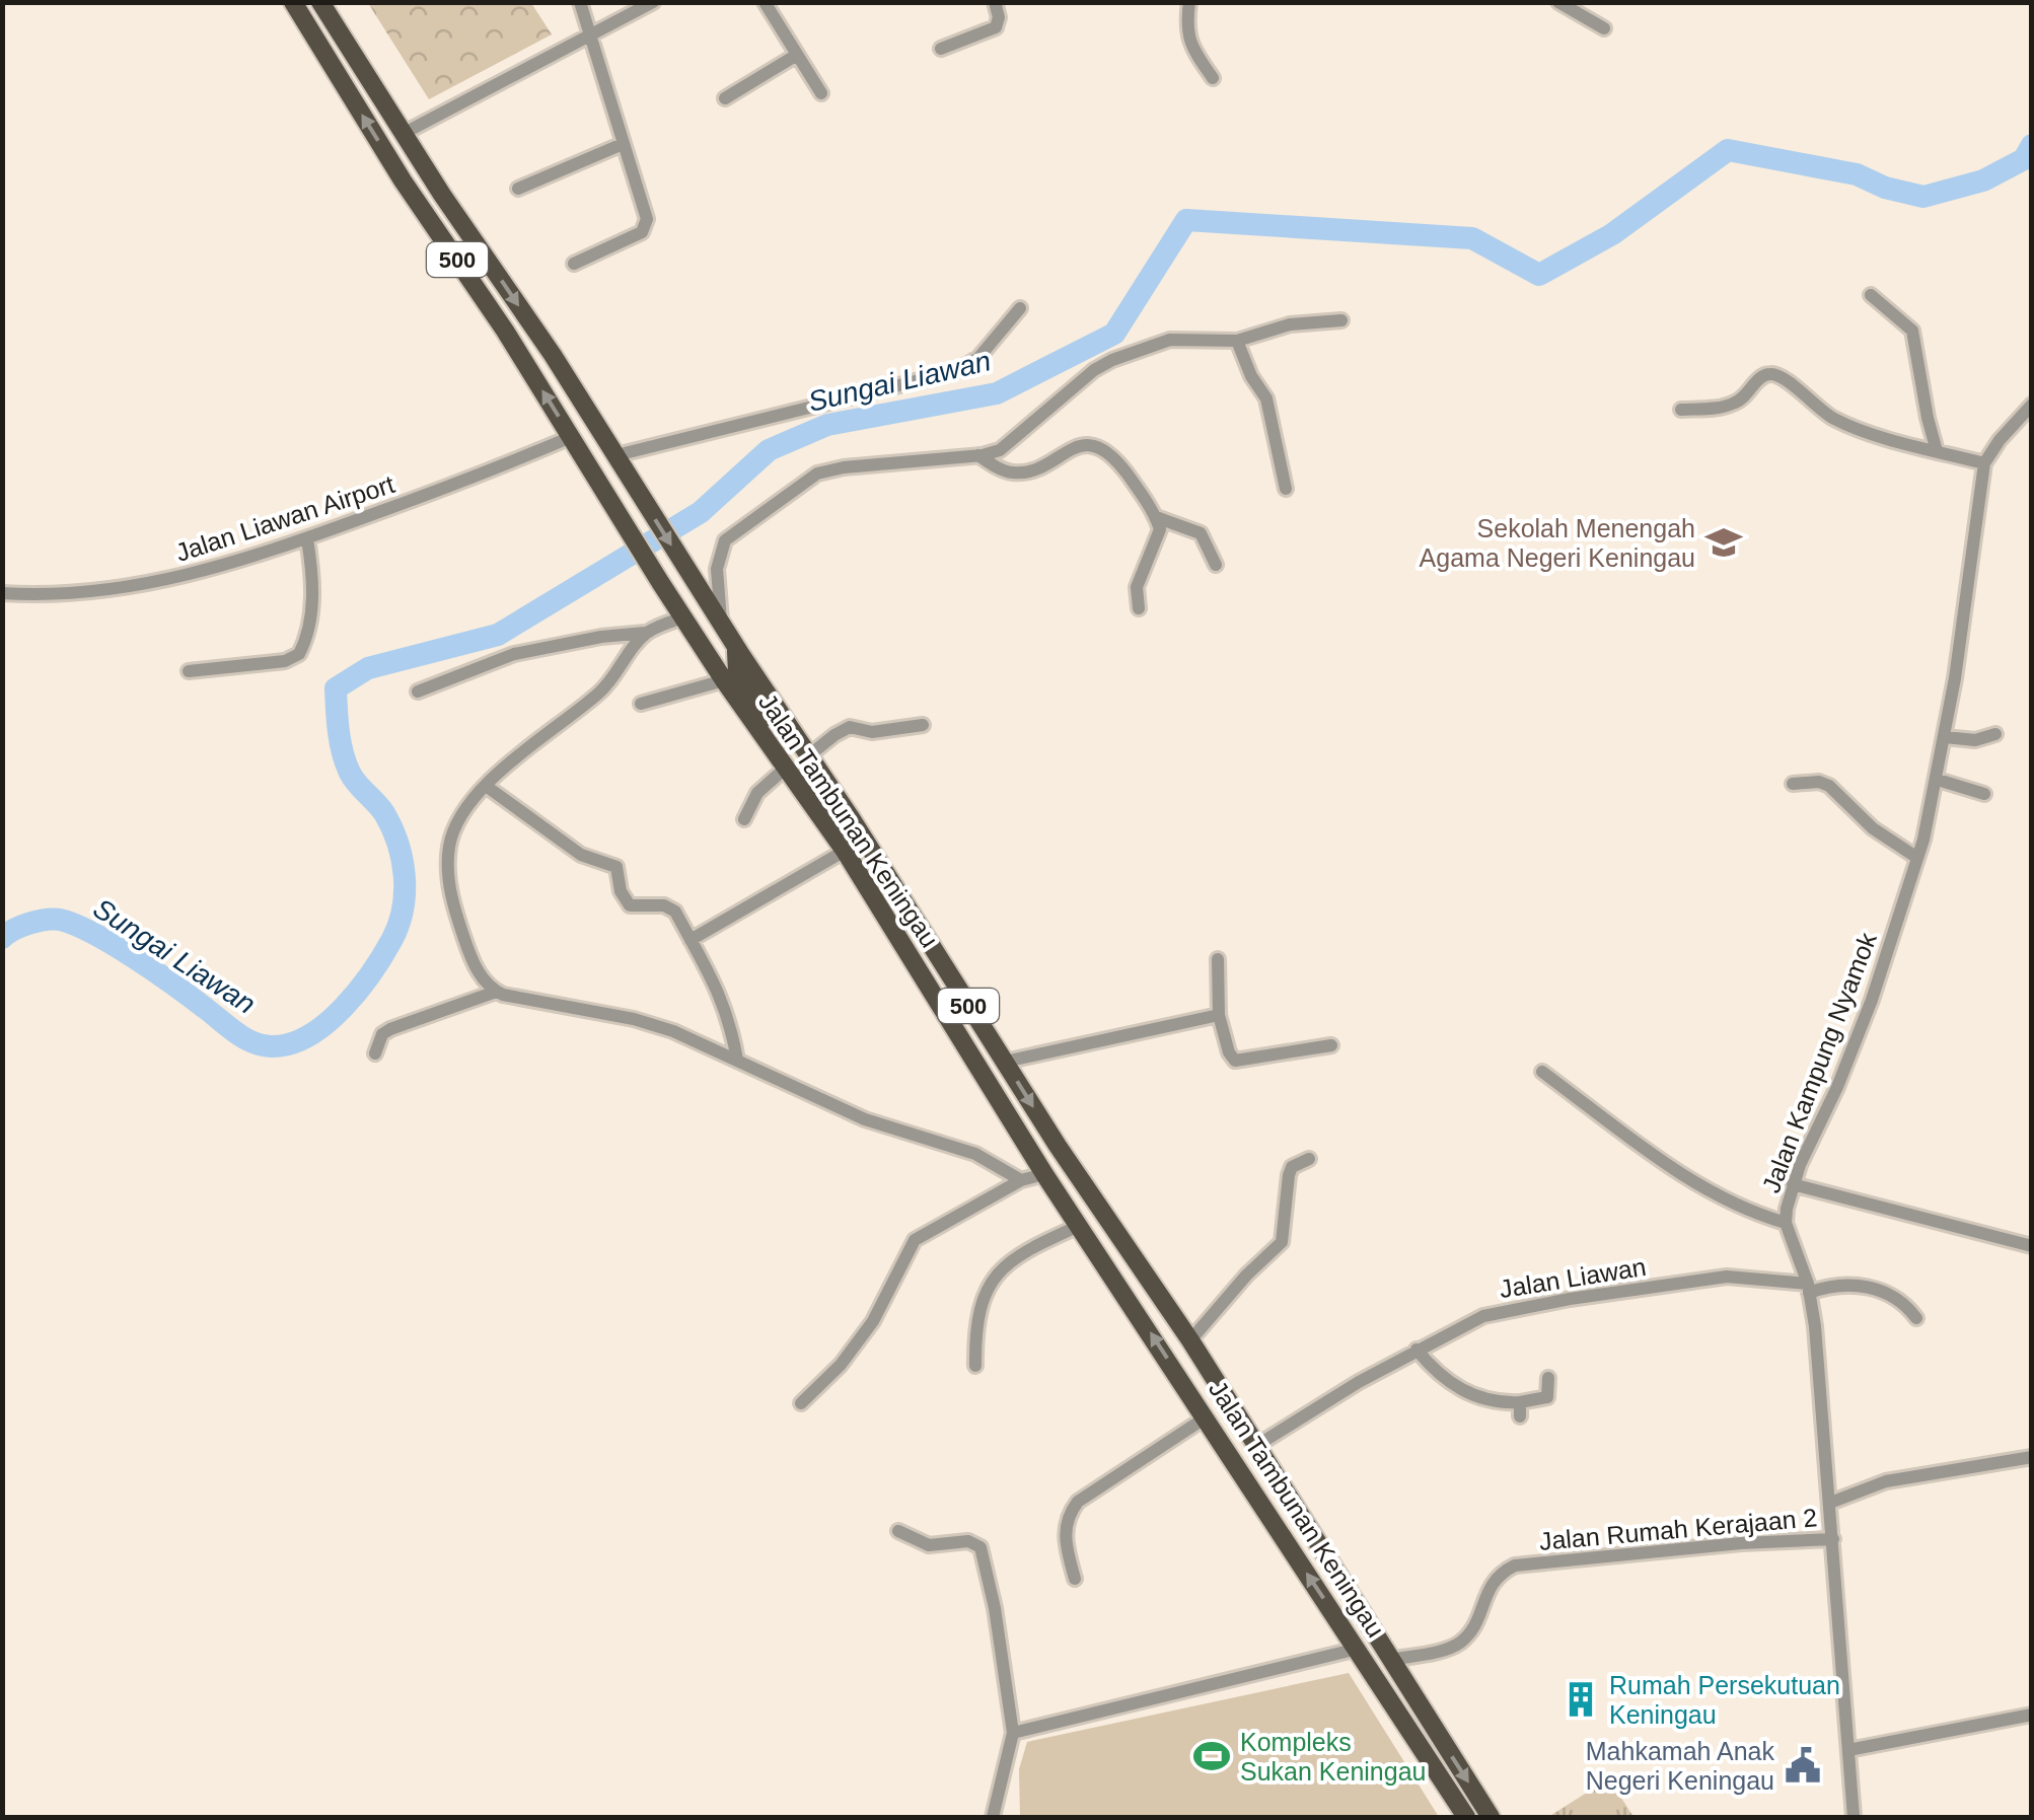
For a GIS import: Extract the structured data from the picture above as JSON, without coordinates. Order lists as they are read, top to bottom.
{
  "streets": {
    "main road": ["500", "Jalan Tambunan Keningau"],
    "street": [
      "Jalan Liawan Airport",
      "Jalan Kampung Nyamok",
      "Jalan Liawan",
      "Jalan Rumah Kerajaan 2"
    ]
  },
  "crossings": [
    ["Jalan Liawan Airport", "Jalan Tambunan Keningau"],
    ["Jalan Tambunan Keningau", "Jalan Liawan"],
    ["Jalan Tambunan Keningau", "Jalan Rumah Kerajaan 2"],
    ["Jalan Kampung Nyamok", "Jalan Liawan"],
    ["Jalan Kampung Nyamok", "Jalan Rumah Kerajaan 2"]
  ],
  "water": ["Sungai Liawan"],
  "places": {
    "school or university": ["Sekolah Menengah Agama Negeri Keningau"],
    "building": ["Rumah Persekutuan Keningau"],
    "sports": ["Kompleks Sukan Keningau"],
    "public building": ["Mahkamah Anak Negeri Keningau"]
  }
}
